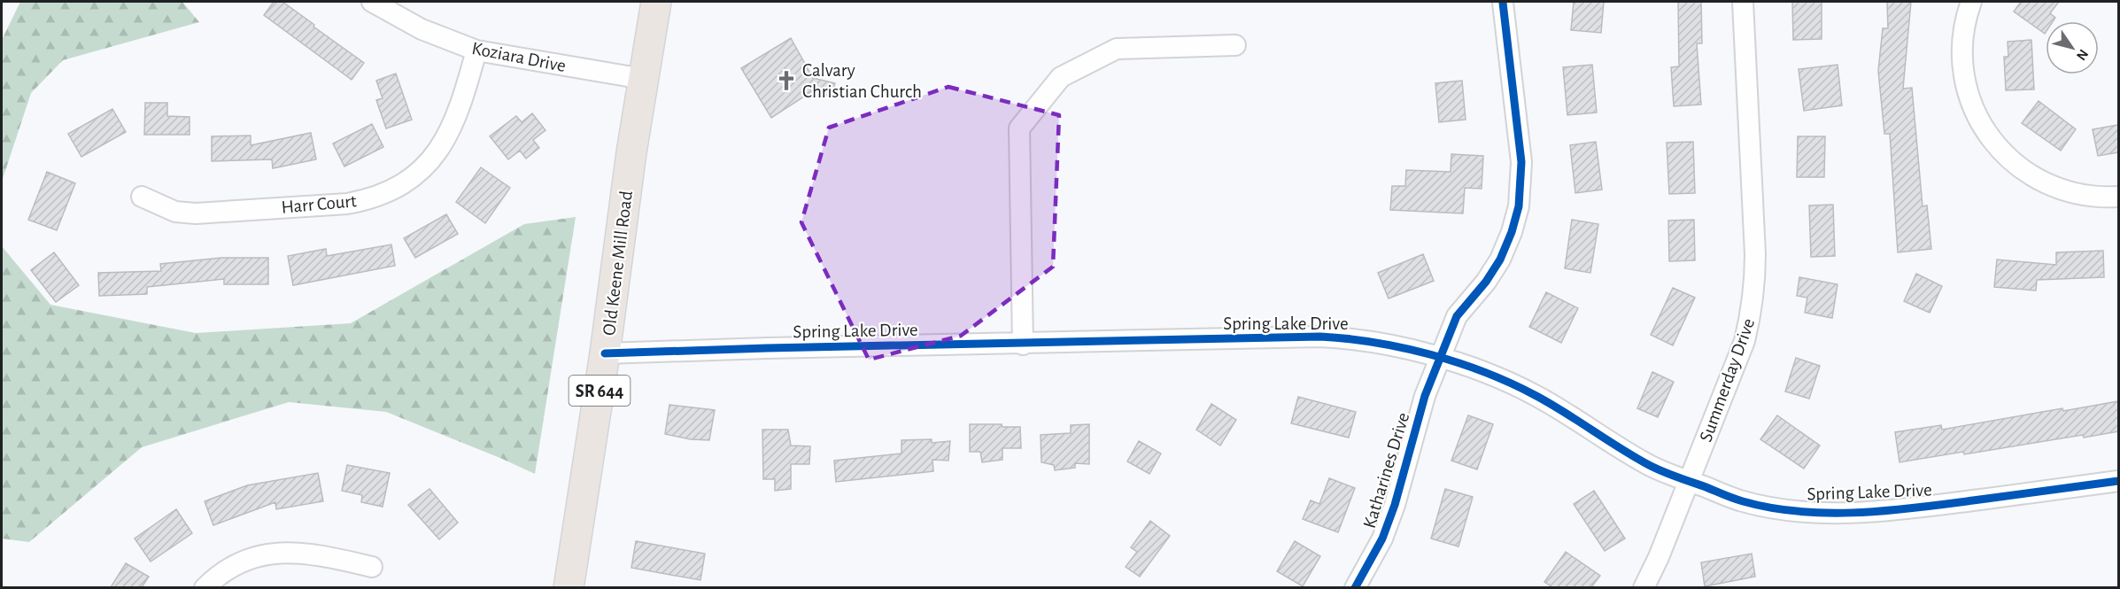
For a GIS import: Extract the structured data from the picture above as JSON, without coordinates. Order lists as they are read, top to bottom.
{
  "streets": {
    "main road": ["Old Keene Mill Road", "SR 644"],
    "street": [
      "Koziara Drive",
      "Harr Court",
      "Spring Lake Drive",
      "Summerday Drive",
      "Katharines Drive"
    ]
  },
  "crossings": [
    ["Koziara Drive", "Harr Court"],
    ["Koziara Drive", "Old Keene Mill Road"],
    ["Old Keene Mill Road", "Spring Lake Drive"],
    ["Spring Lake Drive", "Summerday Drive"],
    ["Spring Lake Drive", "Katharines Drive"]
  ],
  "places": {
    "church": ["Calvary Christian Church"]
  },
  "north": "bottom right"
}
